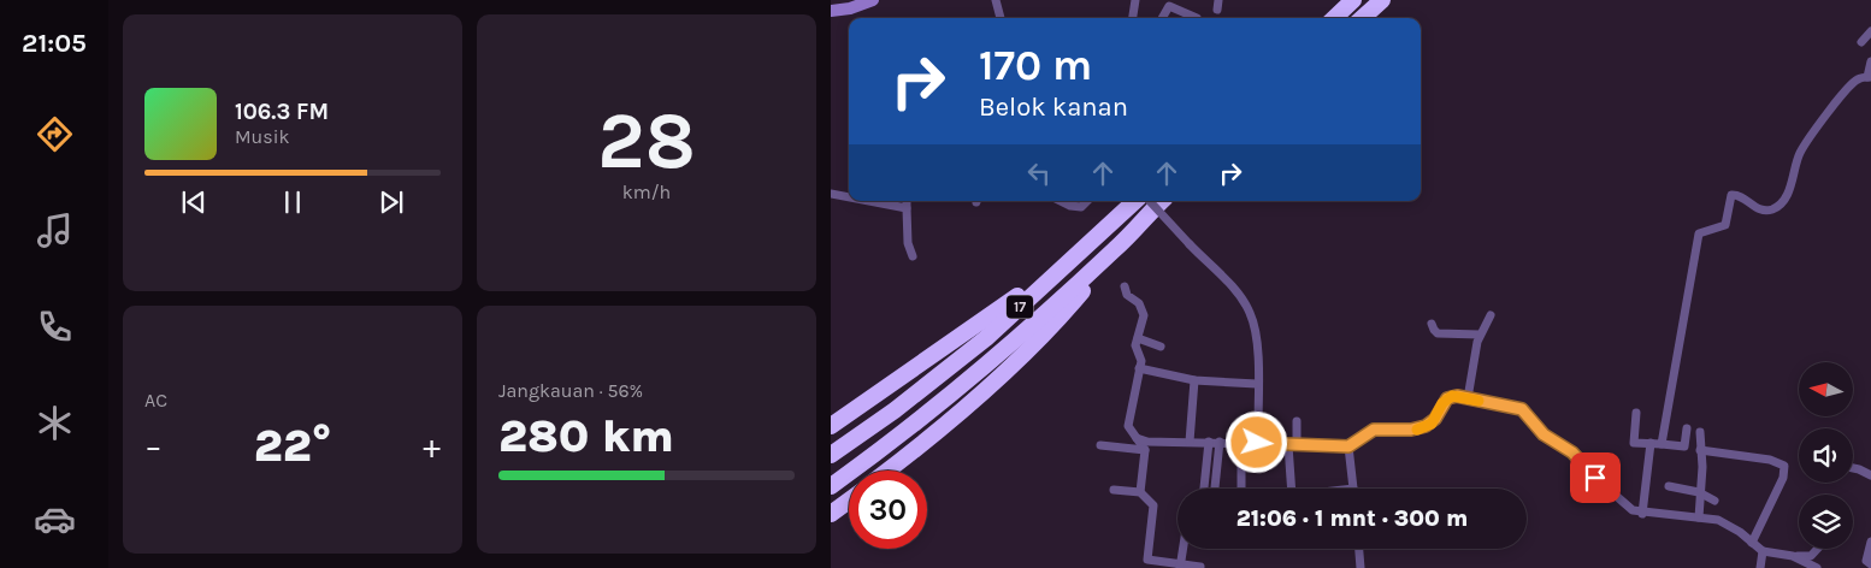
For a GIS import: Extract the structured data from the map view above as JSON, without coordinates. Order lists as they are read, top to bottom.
{
  "streets": {
    "highway": ["17"]
  },
  "north": "left",
  "page": {
    "tabs": "21:05",
    "tile": [
      ["28", "km/h"],
      "AC",
      ["Jangkauan · 56%", "280 km"]
    ],
    "turn": ["170 m", "Belok kanan"],
    "song": ["106.3 FM", "Musik"],
    "heat": ["−", "22°", "+"],
    "limit": "30",
    "trip": "21:06 · 1 mnt · 300 m"
  }
}
